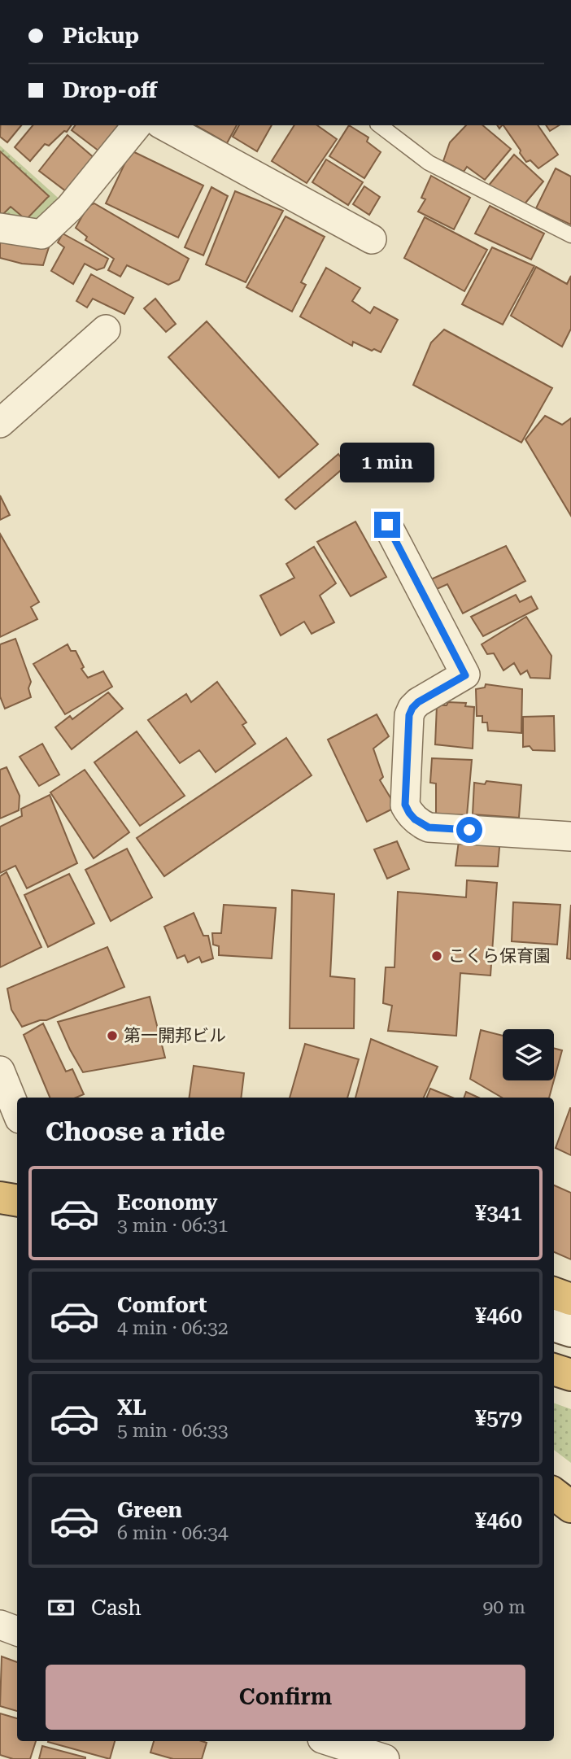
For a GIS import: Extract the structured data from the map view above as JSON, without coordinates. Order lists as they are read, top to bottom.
{
  "places": ["こくら保育園", "第一開邦ビル"],
  "page": {
    "banner": ["Pickup", "Drop-off"],
    "bubble": "1 min",
    "heading": "Choose a ride",
    "list": [
      {
        "name": "Economy",
        "note": "3 min · 06:31",
        "value": "¥341"
      },
      {
        "name": "Comfort",
        "note": "4 min · 06:32",
        "value": "¥460"
      },
      {
        "name": "XL",
        "note": "5 min · 06:33",
        "value": "¥579"
      },
      {
        "name": "Green",
        "note": "6 min · 06:34",
        "value": "¥460"
      }
    ],
    "pay": ["Cash", "90 m"],
    "buttons": "Confirm"
  }
}
